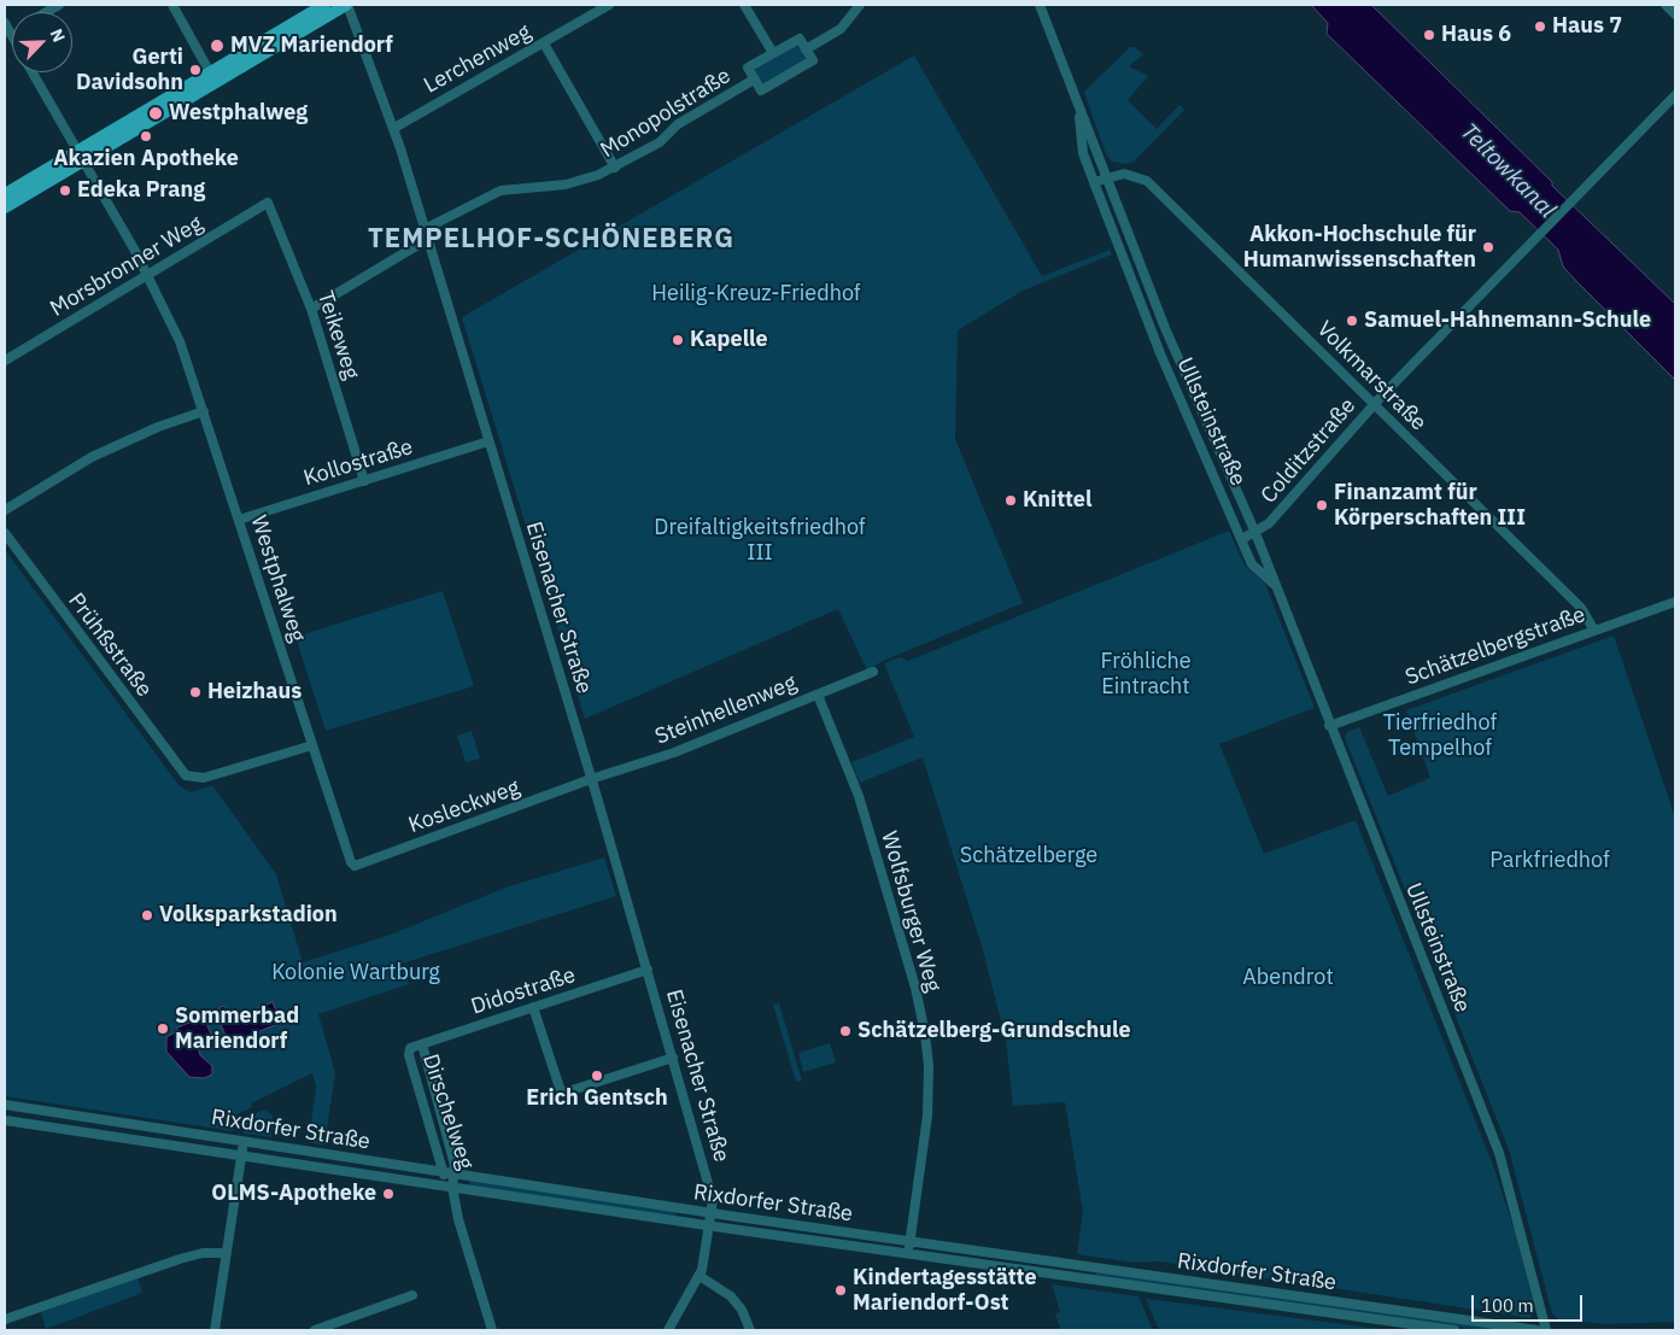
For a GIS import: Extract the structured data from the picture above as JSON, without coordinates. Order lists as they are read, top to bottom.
{
  "streets": {
    "street": [
      "Lerchenweg",
      "Monopolstraße",
      "Morsbronner Weg",
      "Teikeweg",
      "Volkmarstraße",
      "Ullsteinstraße",
      "Colditzstraße",
      "Kollostraße",
      "Westphalweg",
      "Eisenacher Straße",
      "Prühßstraße",
      "Schätzelbergstraße",
      "Steinhellenweg",
      "Kosleckweg",
      "Wolfsburger Weg",
      "Didostraße",
      "Dirschelweg",
      "Rixdorfer Straße"
    ]
  },
  "crossings": [
    ["Lerchenweg", "Eisenacher Straße"],
    ["Monopolstraße", "Eisenacher Straße"],
    ["Morsbronner Weg", "Teikeweg"],
    ["Morsbronner Weg", "Westphalweg"],
    ["Teikeweg", "Kollostraße"],
    ["Volkmarstraße", "Ullsteinstraße"],
    ["Volkmarstraße", "Colditzstraße"],
    ["Volkmarstraße", "Schätzelbergstraße"],
    ["Ullsteinstraße", "Colditzstraße"],
    ["Ullsteinstraße", "Schätzelbergstraße"],
    ["Kollostraße", "Westphalweg"],
    ["Kollostraße", "Eisenacher Straße"],
    ["Westphalweg", "Prühßstraße"],
    ["Westphalweg", "Kosleckweg"],
    ["Eisenacher Straße", "Steinhellenweg"],
    ["Eisenacher Straße", "Kosleckweg"],
    ["Eisenacher Straße", "Didostraße"],
    ["Eisenacher Straße", "Rixdorfer Straße"],
    ["Steinhellenweg", "Kosleckweg"],
    ["Steinhellenweg", "Wolfsburger Weg"],
    ["Wolfsburger Weg", "Rixdorfer Straße"],
    ["Didostraße", "Dirschelweg"],
    ["Dirschelweg", "Rixdorfer Straße"]
  ],
  "districts": ["TEMPELHOF-SCHÖNEBERG"],
  "water": ["Teltowkanal"],
  "parks": [
    "Heilig-Kreuz-Friedhof",
    "Dreifaltigkeitsfriedhof III",
    "Fröhliche Eintracht",
    "Tierfriedhof Tempelhof",
    "Schätzelberge",
    "Parkfriedhof",
    "Kolonie Wartburg",
    "Abendrot"
  ],
  "places": [
    "Haus 7",
    "Haus 6",
    "MVZ Mariendorf",
    "Gerti Davidsohn",
    "Westphalweg",
    "Akazien Apotheke",
    "Edeka Prang",
    "Akkon-Hochschule für Humanwissenschaften",
    "Samuel-Hahnemann-Schule",
    "Kapelle",
    "Knittel",
    "Finanzamt für Körperschaften III",
    "Heizhaus",
    "Volksparkstadion",
    "Sommerbad Mariendorf",
    "Schätzelberg-Grundschule",
    "Erich Gentsch",
    "OLMS-Apotheke",
    "Kindertagesstätte Mariendorf-Ost"
  ],
  "scale_bar": "100 m",
  "north": "top right"
}
